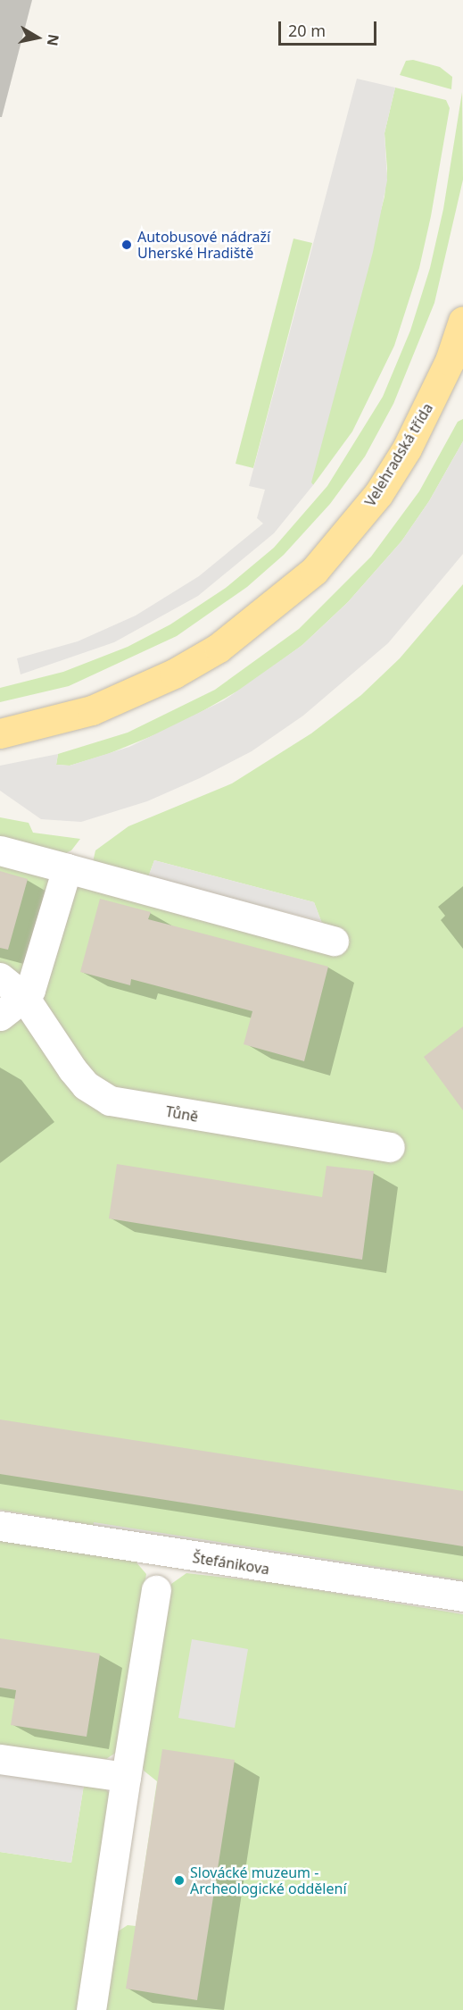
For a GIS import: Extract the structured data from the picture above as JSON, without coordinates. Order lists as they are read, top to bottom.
{
  "streets": {
    "main road": ["Velehradská třída"],
    "street": ["Tůně", "Štefánikova"]
  },
  "places": ["Autobusové nádraží Uherské Hradiště", "Slovácké muzeum - Archeologické oddělení"],
  "scale_bar": "20 m",
  "north": "right"
}
